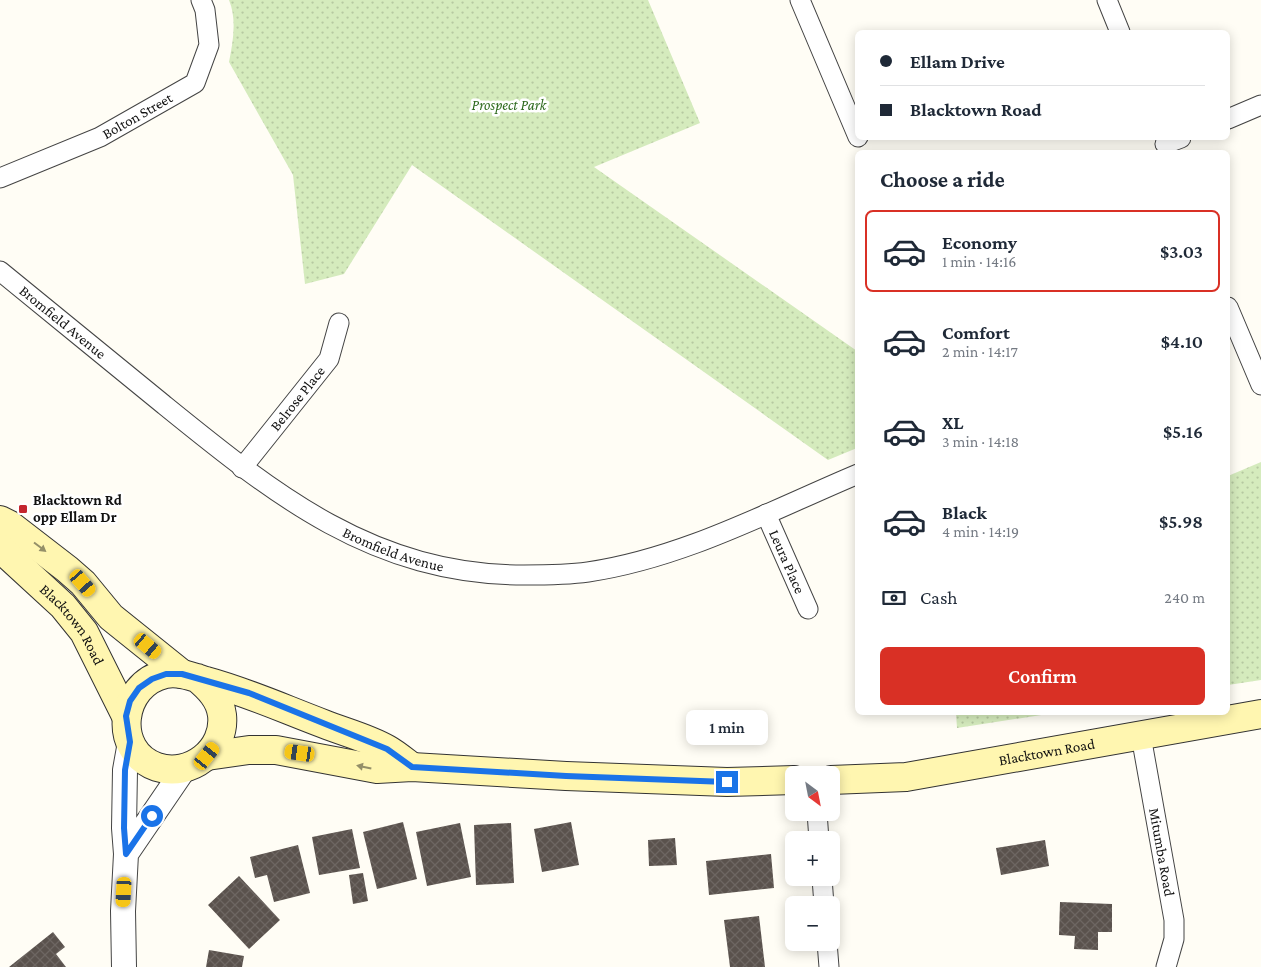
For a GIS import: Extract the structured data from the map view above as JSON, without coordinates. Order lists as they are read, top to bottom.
{
  "streets": {
    "main road": ["Blacktown Road"],
    "street": [
      "Bolton Street",
      "Bromfield Avenue",
      "Belrose Place",
      "Leura Place",
      "Mitumba Road"
    ]
  },
  "crossings": [
    ["Bromfield Avenue", "Belrose Place"],
    ["Bromfield Avenue", "Leura Place"],
    ["Blacktown Road", "Mitumba Road"]
  ],
  "parks": ["Prospect Park"],
  "places": {
    "transit": ["Blacktown Rd opp Ellam Dr"]
  },
  "north": "bottom right",
  "page": {
    "banner": ["Ellam Drive", "Blacktown Road"],
    "heading": "Choose a ride",
    "list": [
      {
        "name": "Economy",
        "note": "1 min · 14:16",
        "value": "$3.03"
      },
      {
        "name": "Comfort",
        "note": "2 min · 14:17",
        "value": "$4.10"
      },
      {
        "name": "XL",
        "note": "3 min · 14:18",
        "value": "$5.16"
      },
      {
        "name": "Black",
        "note": "4 min · 14:19",
        "value": "$5.98"
      }
    ],
    "pay": ["Cash", "240 m"],
    "buttons": "Confirm",
    "bubble": "1 min",
    "map_buttons": ["+", "−"]
  }
}
